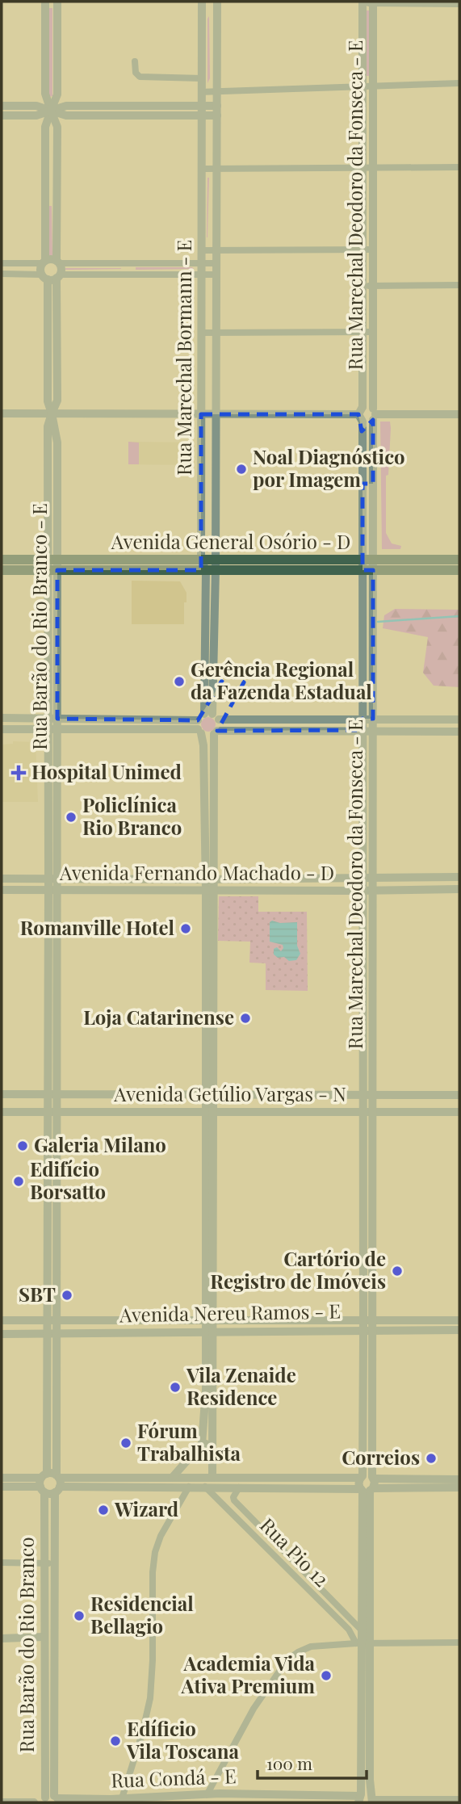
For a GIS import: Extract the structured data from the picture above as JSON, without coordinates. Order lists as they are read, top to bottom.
{
  "streets": {
    "main road": ["Avenida General Osório - D"],
    "street": [
      "Rua Marechal Deodoro da Fonseca - E",
      "Rua Marechal Bormann - E",
      "Rua Barão do Rio Branco - E",
      "Avenida Fernando Machado - D",
      "Avenida Getúlio Vargas - N",
      "Avenida Nereu Ramos - E",
      "Rua Pio 12",
      "Rua Barão do Rio Branco",
      "Rua Condá - E"
    ]
  },
  "crossings": [
    ["Rua Marechal Deodoro da Fonseca - E", "Avenida General Osório - D"],
    ["Rua Marechal Deodoro da Fonseca - E", "Avenida Fernando Machado - D"],
    ["Rua Marechal Deodoro da Fonseca - E", "Avenida Getúlio Vargas - N"],
    ["Rua Marechal Deodoro da Fonseca - E", "Avenida Nereu Ramos - E"],
    ["Rua Marechal Bormann - E", "Avenida General Osório - D"],
    ["Rua Marechal Bormann - E", "Avenida Fernando Machado - D"],
    ["Rua Marechal Bormann - E", "Avenida Getúlio Vargas - N"],
    ["Rua Marechal Bormann - E", "Avenida Nereu Ramos - E"],
    ["Avenida General Osório - D", "Rua Barão do Rio Branco - E"],
    ["Rua Barão do Rio Branco - E", "Avenida Fernando Machado - D"],
    ["Rua Barão do Rio Branco - E", "Avenida Getúlio Vargas - N"],
    ["Rua Barão do Rio Branco - E", "Avenida Nereu Ramos - E"],
    ["Rua Barão do Rio Branco - E", "Rua Barão do Rio Branco"],
    ["Avenida Nereu Ramos - E", "Rua Barão do Rio Branco"],
    ["Rua Barão do Rio Branco", "Rua Condá - E"]
  ],
  "places": {
    "other": [
      "Noal Diagnóstico por Imagem",
      "Gerência Regional da Fazenda Estadual",
      "Policlínica Rio Branco",
      "Romanville Hotel",
      "Loja Catarinense",
      "Galeria Milano",
      "Edifício Borsatto",
      "Cartório de Registro de Imóveis",
      "SBT",
      "Vila Zenaide Residence",
      "Fórum Trabalhista",
      "Correios",
      "Wizard",
      "Residencial Bellagio",
      "Academia Vida Ativa Premium",
      "Edíficio Vila Toscana"
    ],
    "health": ["Hospital Unimed"]
  },
  "scale_bar": "100 m"
}
